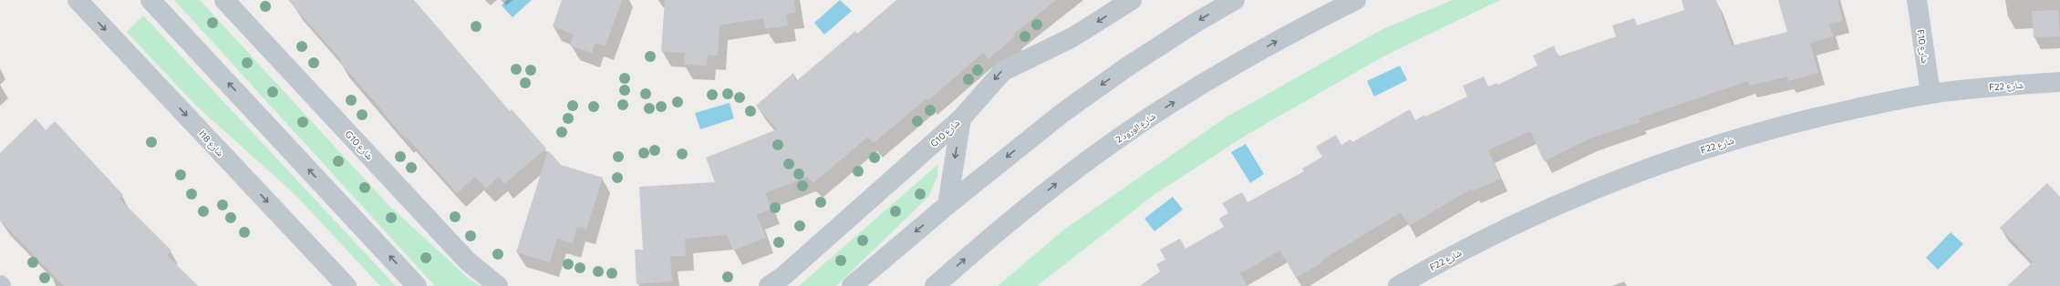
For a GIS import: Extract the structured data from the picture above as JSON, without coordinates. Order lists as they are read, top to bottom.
{
  "streets": {
    "street": [
      "F10 شارع",
      "F22 شارع",
      "شارع الورود 2",
      "G10 شارع",
      "I18 شارع"
    ]
  },
  "crossings": [
    ["F10 شارع", "F22 شارع"]
  ]
}
